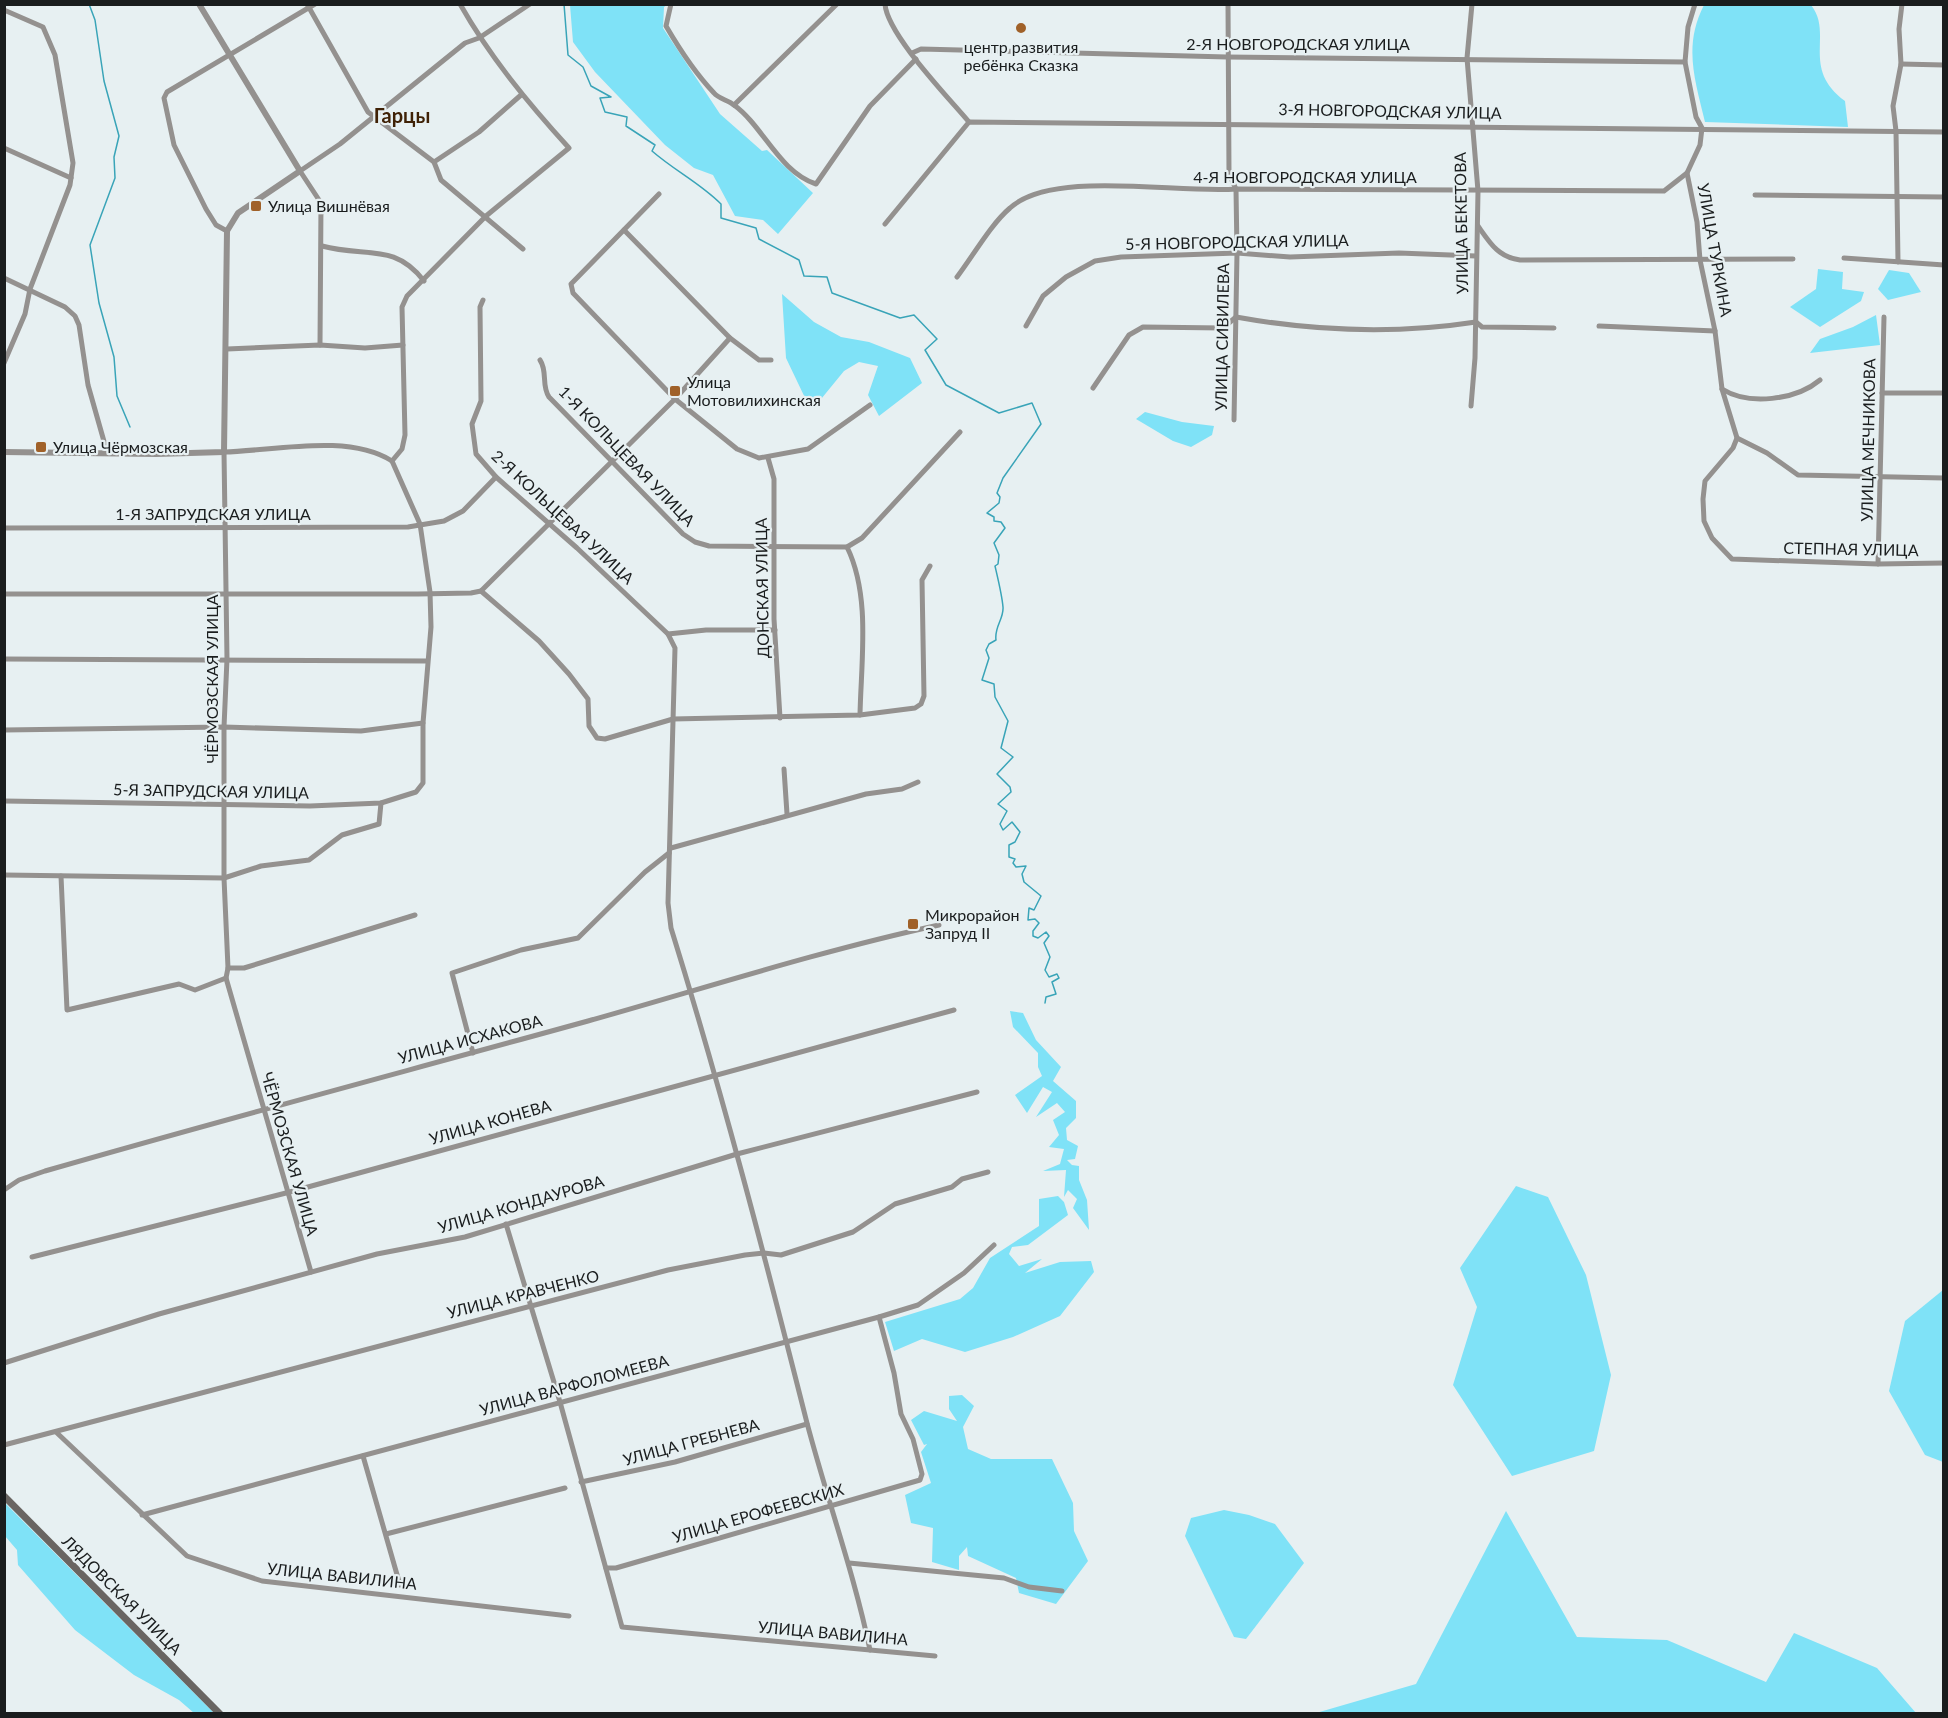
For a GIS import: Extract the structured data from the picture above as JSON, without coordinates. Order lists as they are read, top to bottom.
{
  "streets": {
    "main road": ["ЛЯДОВСКАЯ УЛИЦА"],
    "street": [
      "2-Я НОВГОРОДСКАЯ УЛИЦА",
      "3-Я НОВГОРОДСКАЯ УЛИЦА",
      "4-Я НОВГОРОДСКАЯ УЛИЦА",
      "УЛИЦА БЕКЕТОВА",
      "5-Я НОВГОРОДСКАЯ УЛИЦА",
      "УЛИЦА ТУРКИНА",
      "УЛИЦА СИВИЛЕВА",
      "УЛИЦА МЕЧНИКОВА",
      "1-Я КОЛЬЦЕВАЯ УЛИЦА",
      "1-Я ЗАПРУДСКАЯ УЛИЦА",
      "2-Я КОЛЬЦЕВАЯ УЛИЦА",
      "СТЕПНАЯ УЛИЦА",
      "ДОНСКАЯ УЛИЦА",
      "ЧЁРМОЗСКАЯ УЛИЦА",
      "5-Я ЗАПРУДСКАЯ УЛИЦА",
      "УЛИЦА ИСХАКОВА",
      "УЛИЦА КОНЕВА",
      "УЛИЦА КОНДАУРОВА",
      "УЛИЦА КРАВЧЕНКО",
      "УЛИЦА ВАРФОЛОМЕЕВА",
      "УЛИЦА ГРЕБНЕВА",
      "УЛИЦА ЕРОФЕЕВСКИХ",
      "УЛИЦА ВАВИЛИНА"
    ]
  },
  "crossings": [
    ["2-Я НОВГОРОДСКАЯ УЛИЦА", "УЛИЦА БЕКЕТОВА"],
    ["2-Я НОВГОРОДСКАЯ УЛИЦА", "УЛИЦА СИВИЛЕВА"],
    ["3-Я НОВГОРОДСКАЯ УЛИЦА", "УЛИЦА БЕКЕТОВА"],
    ["3-Я НОВГОРОДСКАЯ УЛИЦА", "УЛИЦА ТУРКИНА"],
    ["3-Я НОВГОРОДСКАЯ УЛИЦА", "УЛИЦА СИВИЛЕВА"],
    ["4-Я НОВГОРОДСКАЯ УЛИЦА", "УЛИЦА БЕКЕТОВА"],
    ["4-Я НОВГОРОДСКАЯ УЛИЦА", "УЛИЦА ТУРКИНА"],
    ["4-Я НОВГОРОДСКАЯ УЛИЦА", "УЛИЦА СИВИЛЕВА"],
    ["УЛИЦА БЕКЕТОВА", "5-Я НОВГОРОДСКАЯ УЛИЦА"],
    ["5-Я НОВГОРОДСКАЯ УЛИЦА", "УЛИЦА СИВИЛЕВА"],
    ["УЛИЦА ТУРКИНА", "СТЕПНАЯ УЛИЦА"],
    ["УЛИЦА МЕЧНИКОВА", "СТЕПНАЯ УЛИЦА"],
    ["1-Я КОЛЬЦЕВАЯ УЛИЦА", "ДОНСКАЯ УЛИЦА"],
    ["1-Я ЗАПРУДСКАЯ УЛИЦА", "2-Я КОЛЬЦЕВАЯ УЛИЦА"],
    ["1-Я ЗАПРУДСКАЯ УЛИЦА", "ЧЁРМОЗСКАЯ УЛИЦА"],
    ["ЧЁРМОЗСКАЯ УЛИЦА", "5-Я ЗАПРУДСКАЯ УЛИЦА"],
    ["ЧЁРМОЗСКАЯ УЛИЦА", "УЛИЦА ИСХАКОВА"],
    ["ЧЁРМОЗСКАЯ УЛИЦА", "УЛИЦА КОНЕВА"],
    ["ЧЁРМОЗСКАЯ УЛИЦА", "УЛИЦА КОНДАУРОВА"],
    ["УЛИЦА КРАВЧЕНКО", "УЛИЦА ВАВИЛИНА"],
    ["УЛИЦА ВАРФОЛОМЕЕВА", "УЛИЦА ЕРОФЕЕВСКИХ"],
    ["УЛИЦА ВАРФОЛОМЕЕВА", "УЛИЦА ВАВИЛИНА"],
    ["УЛИЦА ЕРОФЕЕВСКИХ", "УЛИЦА ВАВИЛИНА"]
  ],
  "districts": ["Гарцы"],
  "places": {
    "other": ["центр развития ребёнка Сказка"],
    "transit": [
      "Улица Вишнёвая",
      "Улица Мотовилихинская",
      "Улица Чёрмозская",
      "Микрорайон Запруд II"
    ]
  }
}
